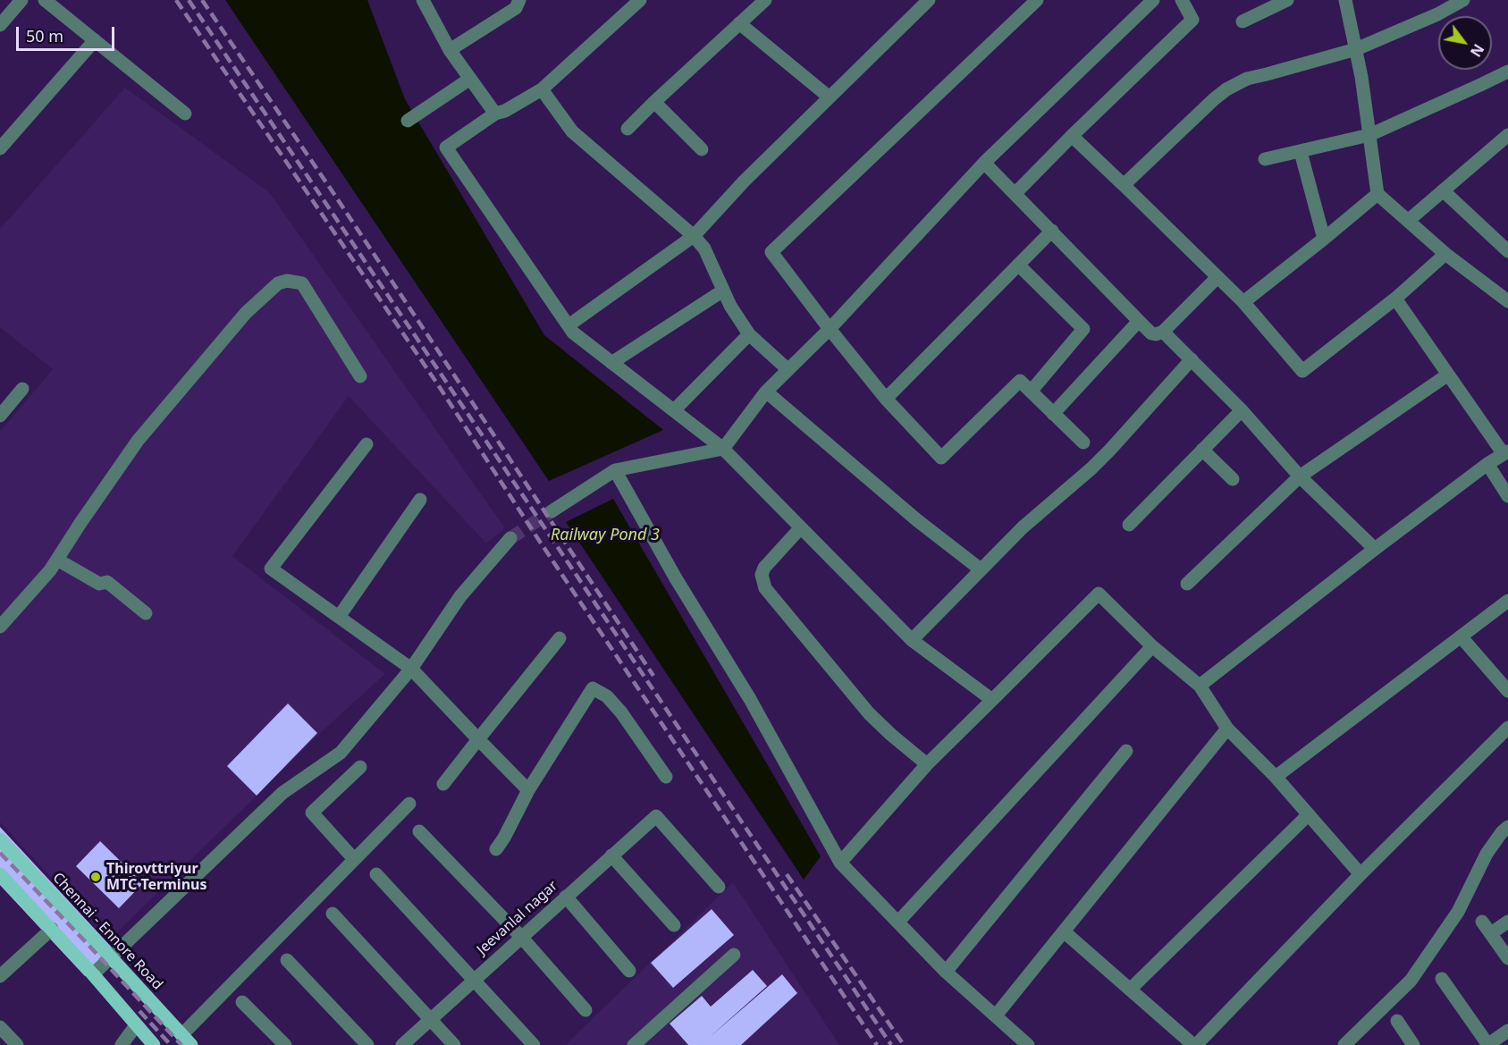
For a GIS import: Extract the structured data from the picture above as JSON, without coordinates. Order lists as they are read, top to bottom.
{
  "streets": {
    "main road": ["Chennai - Ennore Road"],
    "street": ["Jeevanlal nagar"]
  },
  "water": ["Railway Pond 3"],
  "places": ["Thirovttriyur MTC Terminus"],
  "scale_bar": "50 m",
  "north": "bottom right"
}
